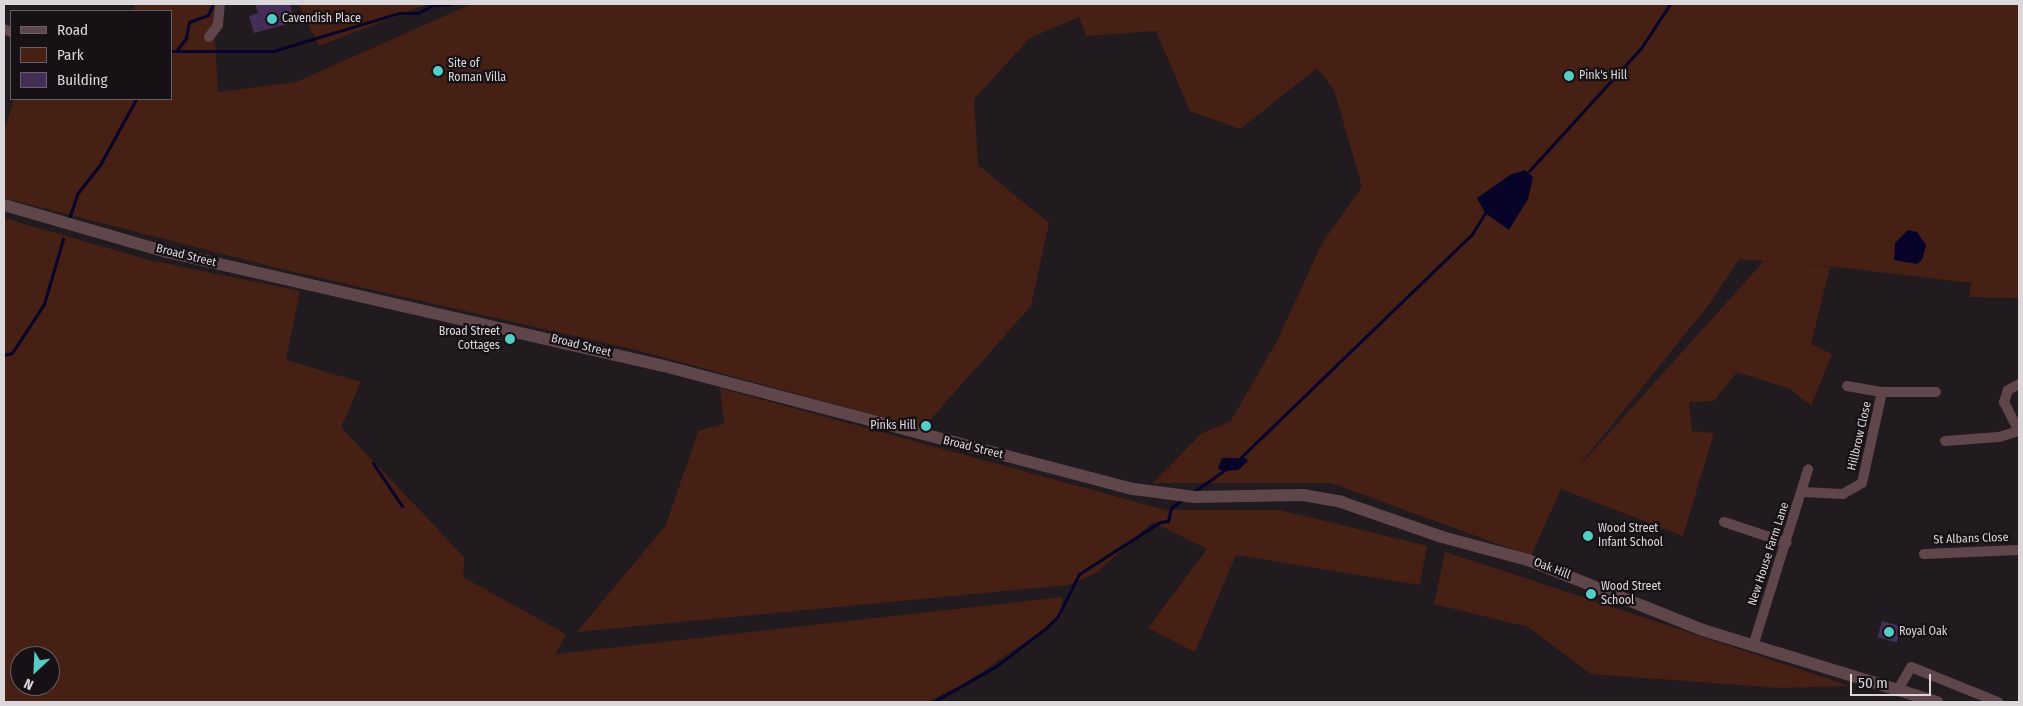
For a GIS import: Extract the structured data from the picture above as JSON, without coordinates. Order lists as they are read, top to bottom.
{
  "streets": {
    "street": [
      "Broad Street",
      "Hillbrow Close",
      "St Albans Close",
      "New House Farm Lane",
      "Oak Hill"
    ]
  },
  "crossings": [
    ["Broad Street", "Oak Hill"],
    ["Hillbrow Close", "New House Farm Lane"],
    ["New House Farm Lane", "Oak Hill"]
  ],
  "places": [
    "Cavendish Place",
    "Site of Roman Villa",
    "Pink's Hill",
    "Broad Street Cottages",
    "Pinks Hill",
    "Wood Street Infant School",
    "Wood Street School",
    "Royal Oak"
  ],
  "legend": ["Road", "Park", "Building"],
  "scale_bar": "50 m",
  "north": "bottom left"
}
